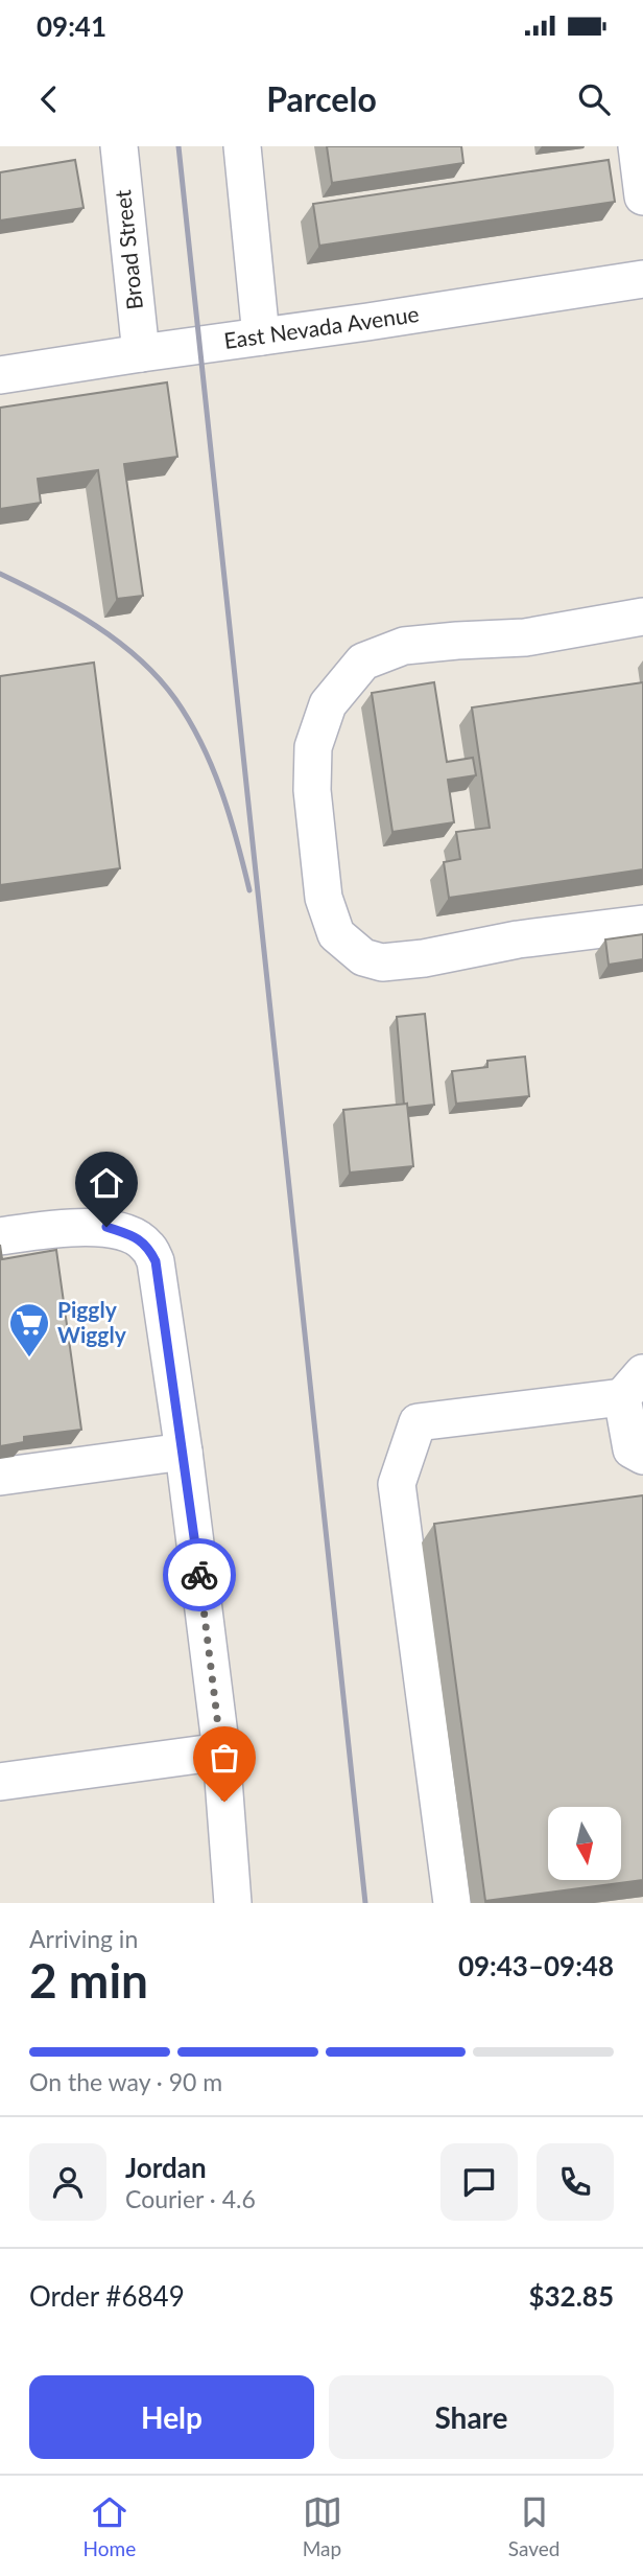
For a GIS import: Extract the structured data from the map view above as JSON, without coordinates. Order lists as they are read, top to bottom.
{
  "streets": {
    "street": ["Broad Street", "East Nevada Avenue"]
  },
  "crossings": [
    ["Broad Street", "East Nevada Avenue"]
  ],
  "places": {
    "supermarket": ["Piggly Wiggly"]
  },
  "north": "bottom",
  "page": {
    "status": "09:41",
    "header": "Parcelo",
    "heading": ["2 min", "Arriving in", "09:43–09:48"],
    "panel": [
      "Jordan",
      "Courier · 4.6",
      "Order #6849",
      "$32.85"
    ],
    "bar": "On the way · 90 m",
    "buttons": ["Help", "Share"],
    "tabs": ["Home", "Map", "Saved"]
  }
}
